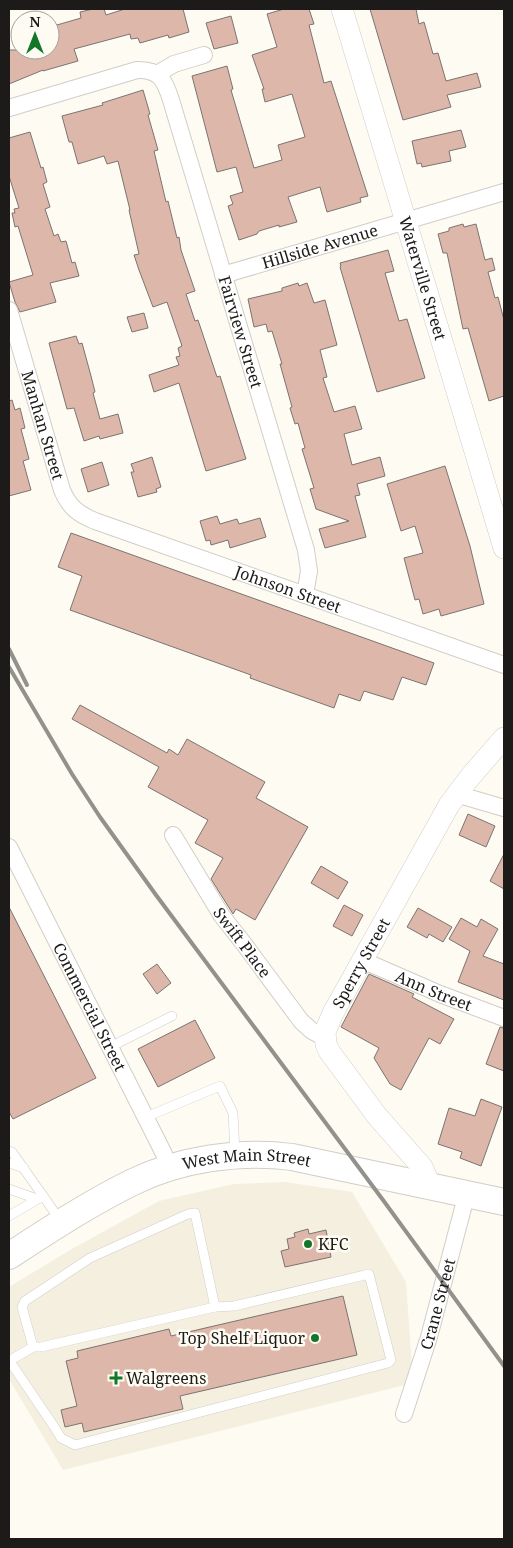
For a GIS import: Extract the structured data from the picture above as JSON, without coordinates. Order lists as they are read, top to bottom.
{
  "streets": {
    "main road": ["West Main Street"],
    "street": [
      "Hillside Avenue",
      "Waterville Street",
      "Fairview Street",
      "Manhan Street",
      "Johnson Street",
      "Swift Place",
      "Sperry Street",
      "Ann Street",
      "Commercial Street",
      "Crane Street"
    ]
  },
  "crossings": [
    ["Hillside Avenue", "Waterville Street"],
    ["Hillside Avenue", "Fairview Street"],
    ["Fairview Street", "Johnson Street"],
    ["Manhan Street", "Johnson Street"],
    ["Swift Place", "Sperry Street"],
    ["Sperry Street", "Ann Street"],
    ["Commercial Street", "West Main Street"],
    ["West Main Street", "Crane Street"]
  ],
  "places": {
    "other": ["KFC", "Top Shelf Liquor"],
    "health": ["Walgreens"]
  },
  "north": "top"
}
